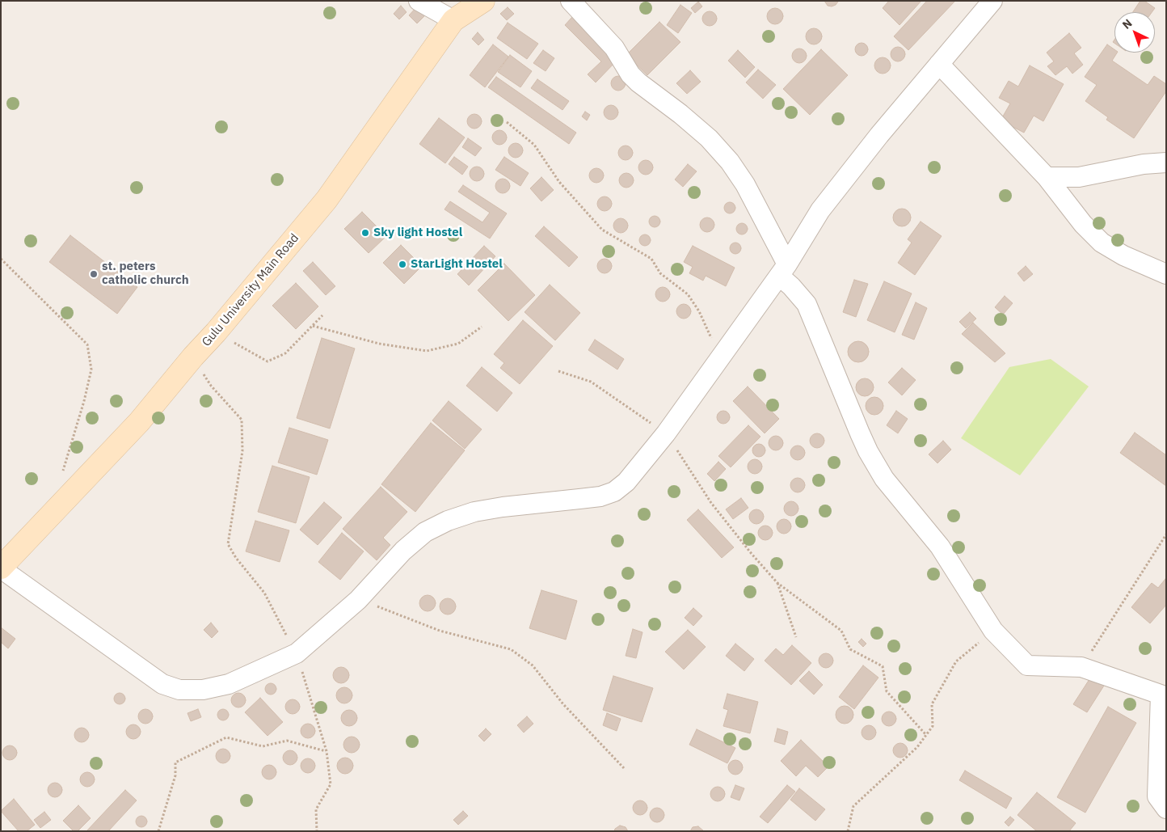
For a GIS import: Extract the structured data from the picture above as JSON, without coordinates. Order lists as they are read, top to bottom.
{
  "streets": {
    "street": ["Gulu University Main Road"]
  },
  "places": ["Sky light Hostel", "StarLight Hostel", "st. peters catholic church"],
  "north": "top left"
}
